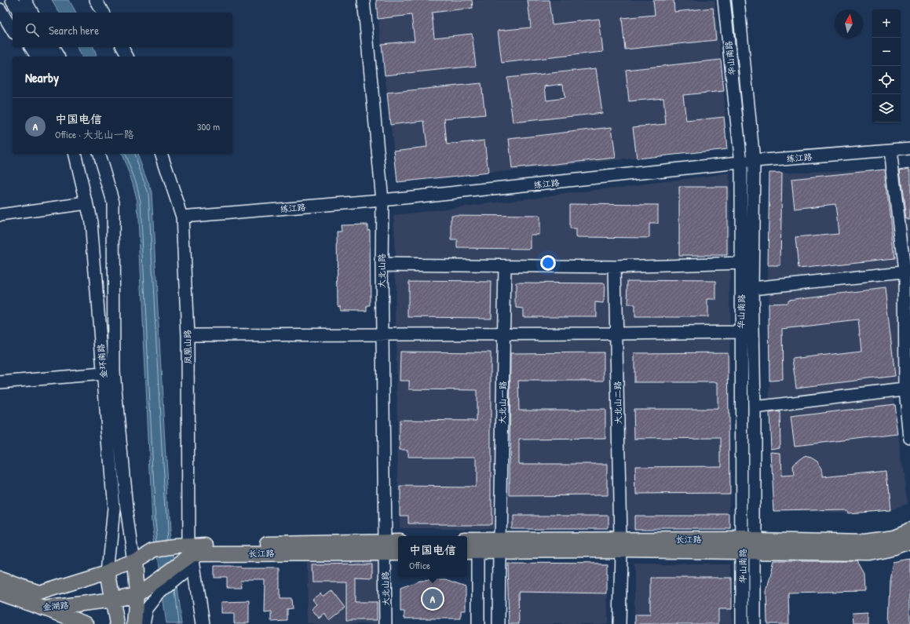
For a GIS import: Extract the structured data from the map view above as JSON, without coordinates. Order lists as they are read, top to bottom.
{
  "streets": {
    "main road": ["金环南路", "长江路", "金湖路"],
    "street": [
      "华山南路",
      "练江路",
      "大北山路",
      "凤凰山路",
      "大北山一路",
      "大北山二路"
    ]
  },
  "crossings": [
    ["华山南路", "练江路"],
    ["华山南路", "长江路"],
    ["练江路", "大北山路"],
    ["练江路", "凤凰山路"],
    ["大北山路", "长江路"],
    ["凤凰山路", "长江路"],
    ["金环南路", "长江路"],
    ["金环南路", "金湖路"],
    ["大北山一路", "长江路"],
    ["大北山二路", "长江路"],
    ["长江路", "金湖路"]
  ],
  "north": "top",
  "page": {
    "map_buttons": ["+", "−"],
    "search": "Search here",
    "heading": "Nearby",
    "list": [
      {
        "mark": "A",
        "name": "中国电信",
        "note": "Office · 大北山一路",
        "value": "300 m"
      }
    ],
    "popup": ["中国电信", "Office"],
    "pins": "A"
  }
}
